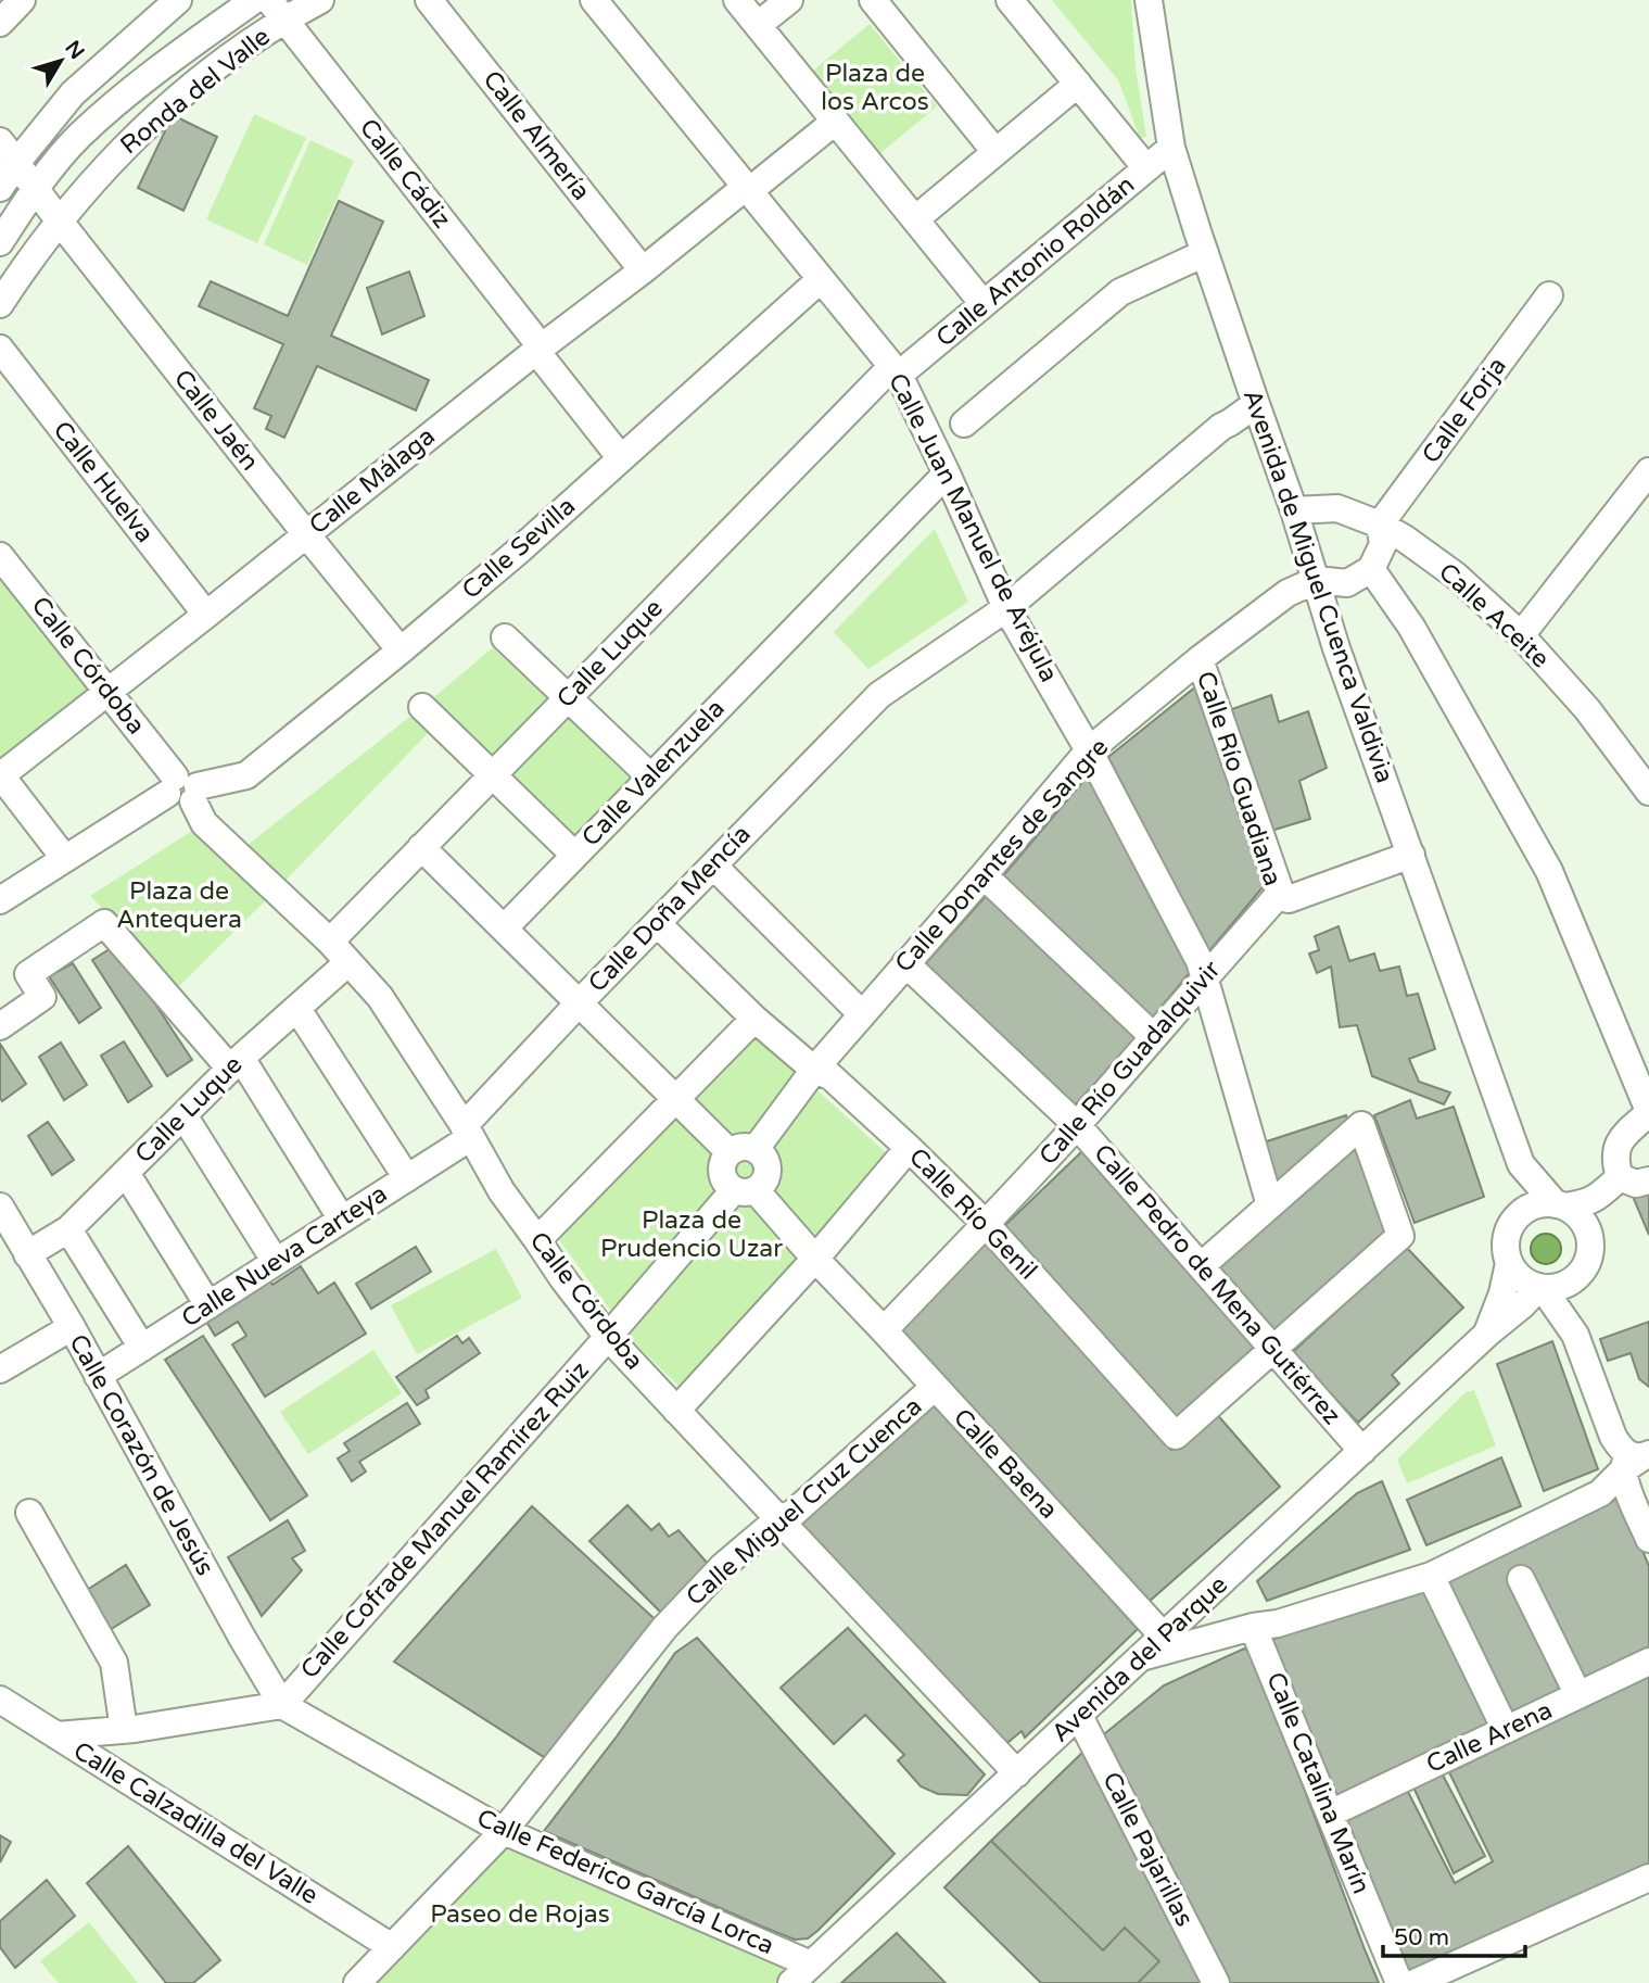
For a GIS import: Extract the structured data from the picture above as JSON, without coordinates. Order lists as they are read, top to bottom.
{
  "streets": {
    "street": [
      "Ronda del Valle",
      "Calle Almería",
      "Calle Cádiz",
      "Calle Antonio Roldán",
      "Calle Forja",
      "Calle Jaén",
      "Calle Málaga",
      "Calle Huelva",
      "Calle Juan Manuel de Aréjula",
      "Calle Sevilla",
      "Avenida de Miguel Cuenca Valdivia",
      "Calle Aceite",
      "Calle Luque",
      "Calle Córdoba",
      "Calle Valenzuela",
      "Calle Río Guadiana",
      "Calle Donantes de Sangre",
      "Calle Doña Mencía",
      "Calle Río Guadalquivir",
      "Calle Río Genil",
      "Calle Nueva Carteya",
      "Calle Pedro de Mena Gutiérrez",
      "Calle Corazón de Jesús",
      "Calle Baena",
      "Calle Miguel Cruz Cuenca",
      "Calle Cofrade Manuel Ramírez Ruiz",
      "Avenida del Parque",
      "Calle Arena",
      "Calle Catalina Marín",
      "Calle Calzadilla del Valle",
      "Calle Pajarillas",
      "Calle Federico García Lorca"
    ]
  },
  "crossings": [
    ["Ronda del Valle", "Calle Cádiz"],
    ["Ronda del Valle", "Calle Jaén"],
    ["Calle Almería", "Calle Málaga"],
    ["Calle Cádiz", "Calle Málaga"],
    ["Calle Cádiz", "Calle Sevilla"],
    ["Calle Antonio Roldán", "Calle Juan Manuel de Aréjula"],
    ["Calle Antonio Roldán", "Avenida de Miguel Cuenca Valdivia"],
    ["Calle Antonio Roldán", "Calle Luque"],
    ["Calle Forja", "Calle Aceite"],
    ["Calle Jaén", "Calle Málaga"],
    ["Calle Jaén", "Calle Sevilla"],
    ["Calle Málaga", "Calle Huelva"],
    ["Calle Málaga", "Calle Juan Manuel de Aréjula"],
    ["Calle Málaga", "Calle Córdoba"],
    ["Calle Juan Manuel de Aréjula", "Calle Sevilla"],
    ["Calle Juan Manuel de Aréjula", "Calle Luque"],
    ["Calle Juan Manuel de Aréjula", "Calle Valenzuela"],
    ["Calle Juan Manuel de Aréjula", "Calle Donantes de Sangre"],
    ["Calle Juan Manuel de Aréjula", "Calle Doña Mencía"],
    ["Calle Juan Manuel de Aréjula", "Calle Río Guadalquivir"],
    ["Calle Sevilla", "Calle Córdoba"],
    ["Avenida de Miguel Cuenca Valdivia", "Calle Aceite"],
    ["Avenida de Miguel Cuenca Valdivia", "Calle Donantes de Sangre"],
    ["Avenida de Miguel Cuenca Valdivia", "Calle Doña Mencía"],
    ["Avenida de Miguel Cuenca Valdivia", "Avenida del Parque"],
    ["Calle Luque", "Calle Córdoba"],
    ["Calle Luque", "Calle Corazón de Jesús"],
    ["Calle Córdoba", "Calle Doña Mencía"],
    ["Calle Córdoba", "Calle Nueva Carteya"],
    ["Calle Córdoba", "Calle Miguel Cruz Cuenca"],
    ["Calle Córdoba", "Calle Cofrade Manuel Ramírez Ruiz"],
    ["Calle Córdoba", "Avenida del Parque"],
    ["Calle Río Guadiana", "Calle Donantes de Sangre"],
    ["Calle Río Guadiana", "Calle Río Guadalquivir"],
    ["Calle Donantes de Sangre", "Calle Río Genil"],
    ["Calle Donantes de Sangre", "Calle Pedro de Mena Gutiérrez"],
    ["Calle Donantes de Sangre", "Calle Baena"],
    ["Calle Doña Mencía", "Calle Río Genil"],
    ["Calle Doña Mencía", "Calle Nueva Carteya"],
    ["Calle Río Guadalquivir", "Calle Río Genil"],
    ["Calle Río Guadalquivir", "Calle Pedro de Mena Gutiérrez"],
    ["Calle Río Guadalquivir", "Calle Baena"],
    ["Calle Río Genil", "Calle Pedro de Mena Gutiérrez"],
    ["Calle Nueva Carteya", "Calle Corazón de Jesús"],
    ["Calle Pedro de Mena Gutiérrez", "Avenida del Parque"],
    ["Calle Corazón de Jesús", "Calle Cofrade Manuel Ramírez Ruiz"],
    ["Calle Corazón de Jesús", "Calle Federico García Lorca"],
    ["Calle Baena", "Calle Miguel Cruz Cuenca"],
    ["Calle Baena", "Avenida del Parque"],
    ["Calle Miguel Cruz Cuenca", "Calle Federico García Lorca"],
    ["Calle Cofrade Manuel Ramírez Ruiz", "Calle Federico García Lorca"],
    ["Avenida del Parque", "Calle Catalina Marín"],
    ["Avenida del Parque", "Calle Pajarillas"],
    ["Avenida del Parque", "Calle Federico García Lorca"],
    ["Calle Arena", "Calle Catalina Marín"]
  ],
  "parks": [
    "Plaza de los Arcos",
    "Plaza de Antequera",
    "Plaza de Prudencio Uzar",
    "Paseo de Rojas"
  ],
  "scale_bar": "50 m",
  "north": "top right"
}
